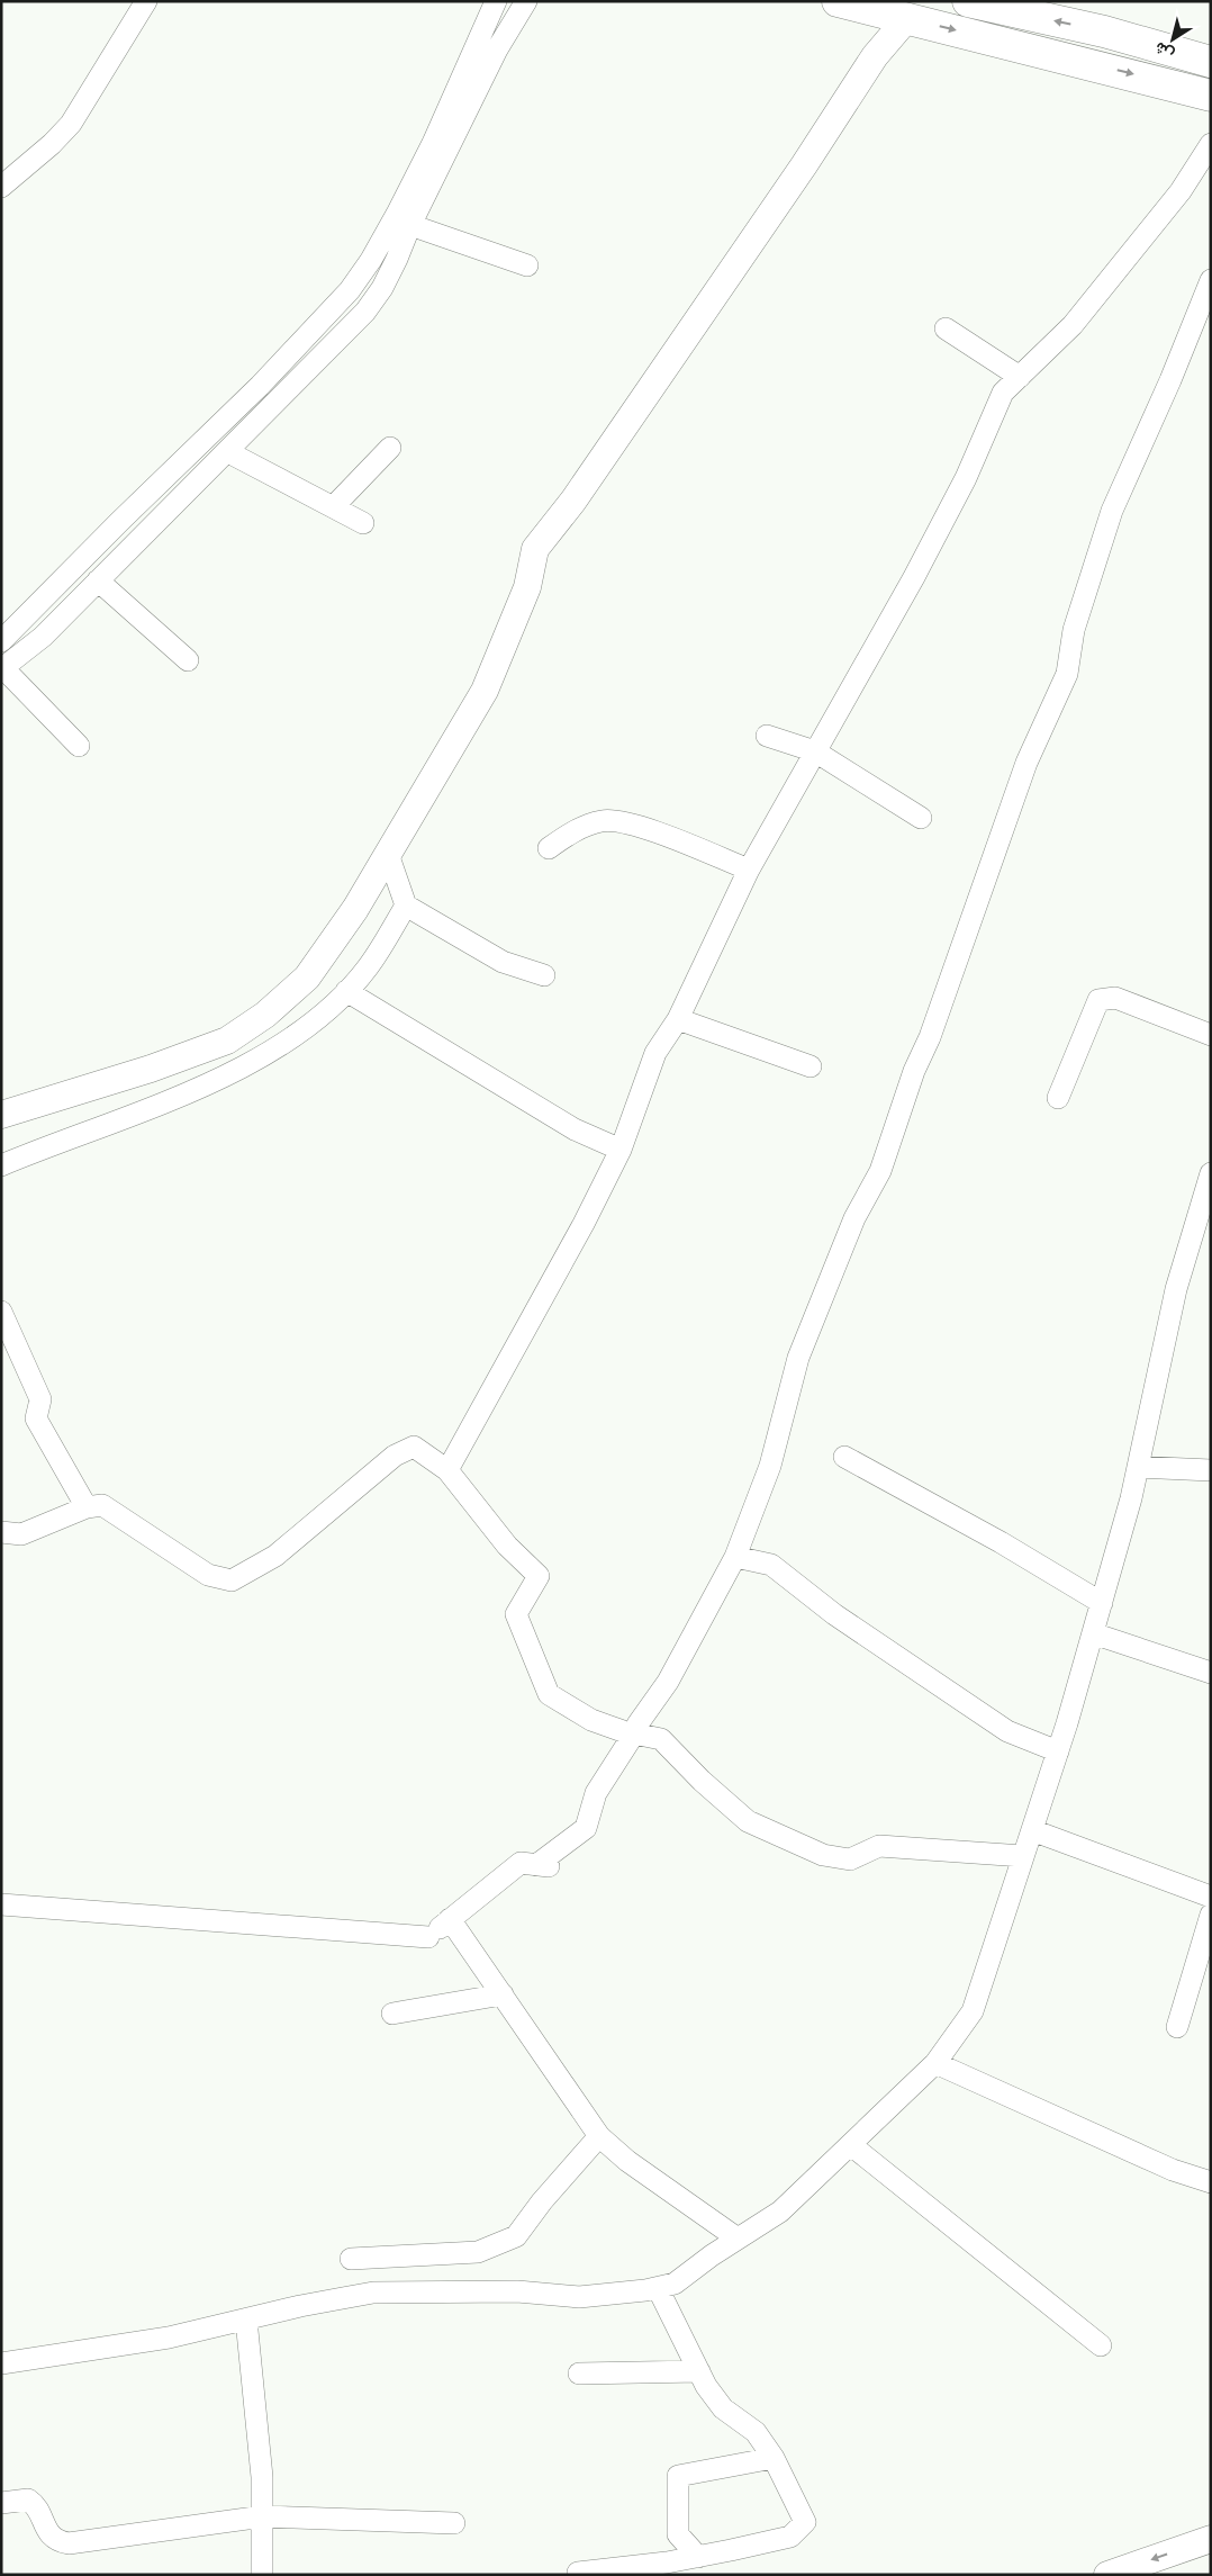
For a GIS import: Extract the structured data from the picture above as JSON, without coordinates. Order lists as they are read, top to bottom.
{
  "north": "bottom left"
}
